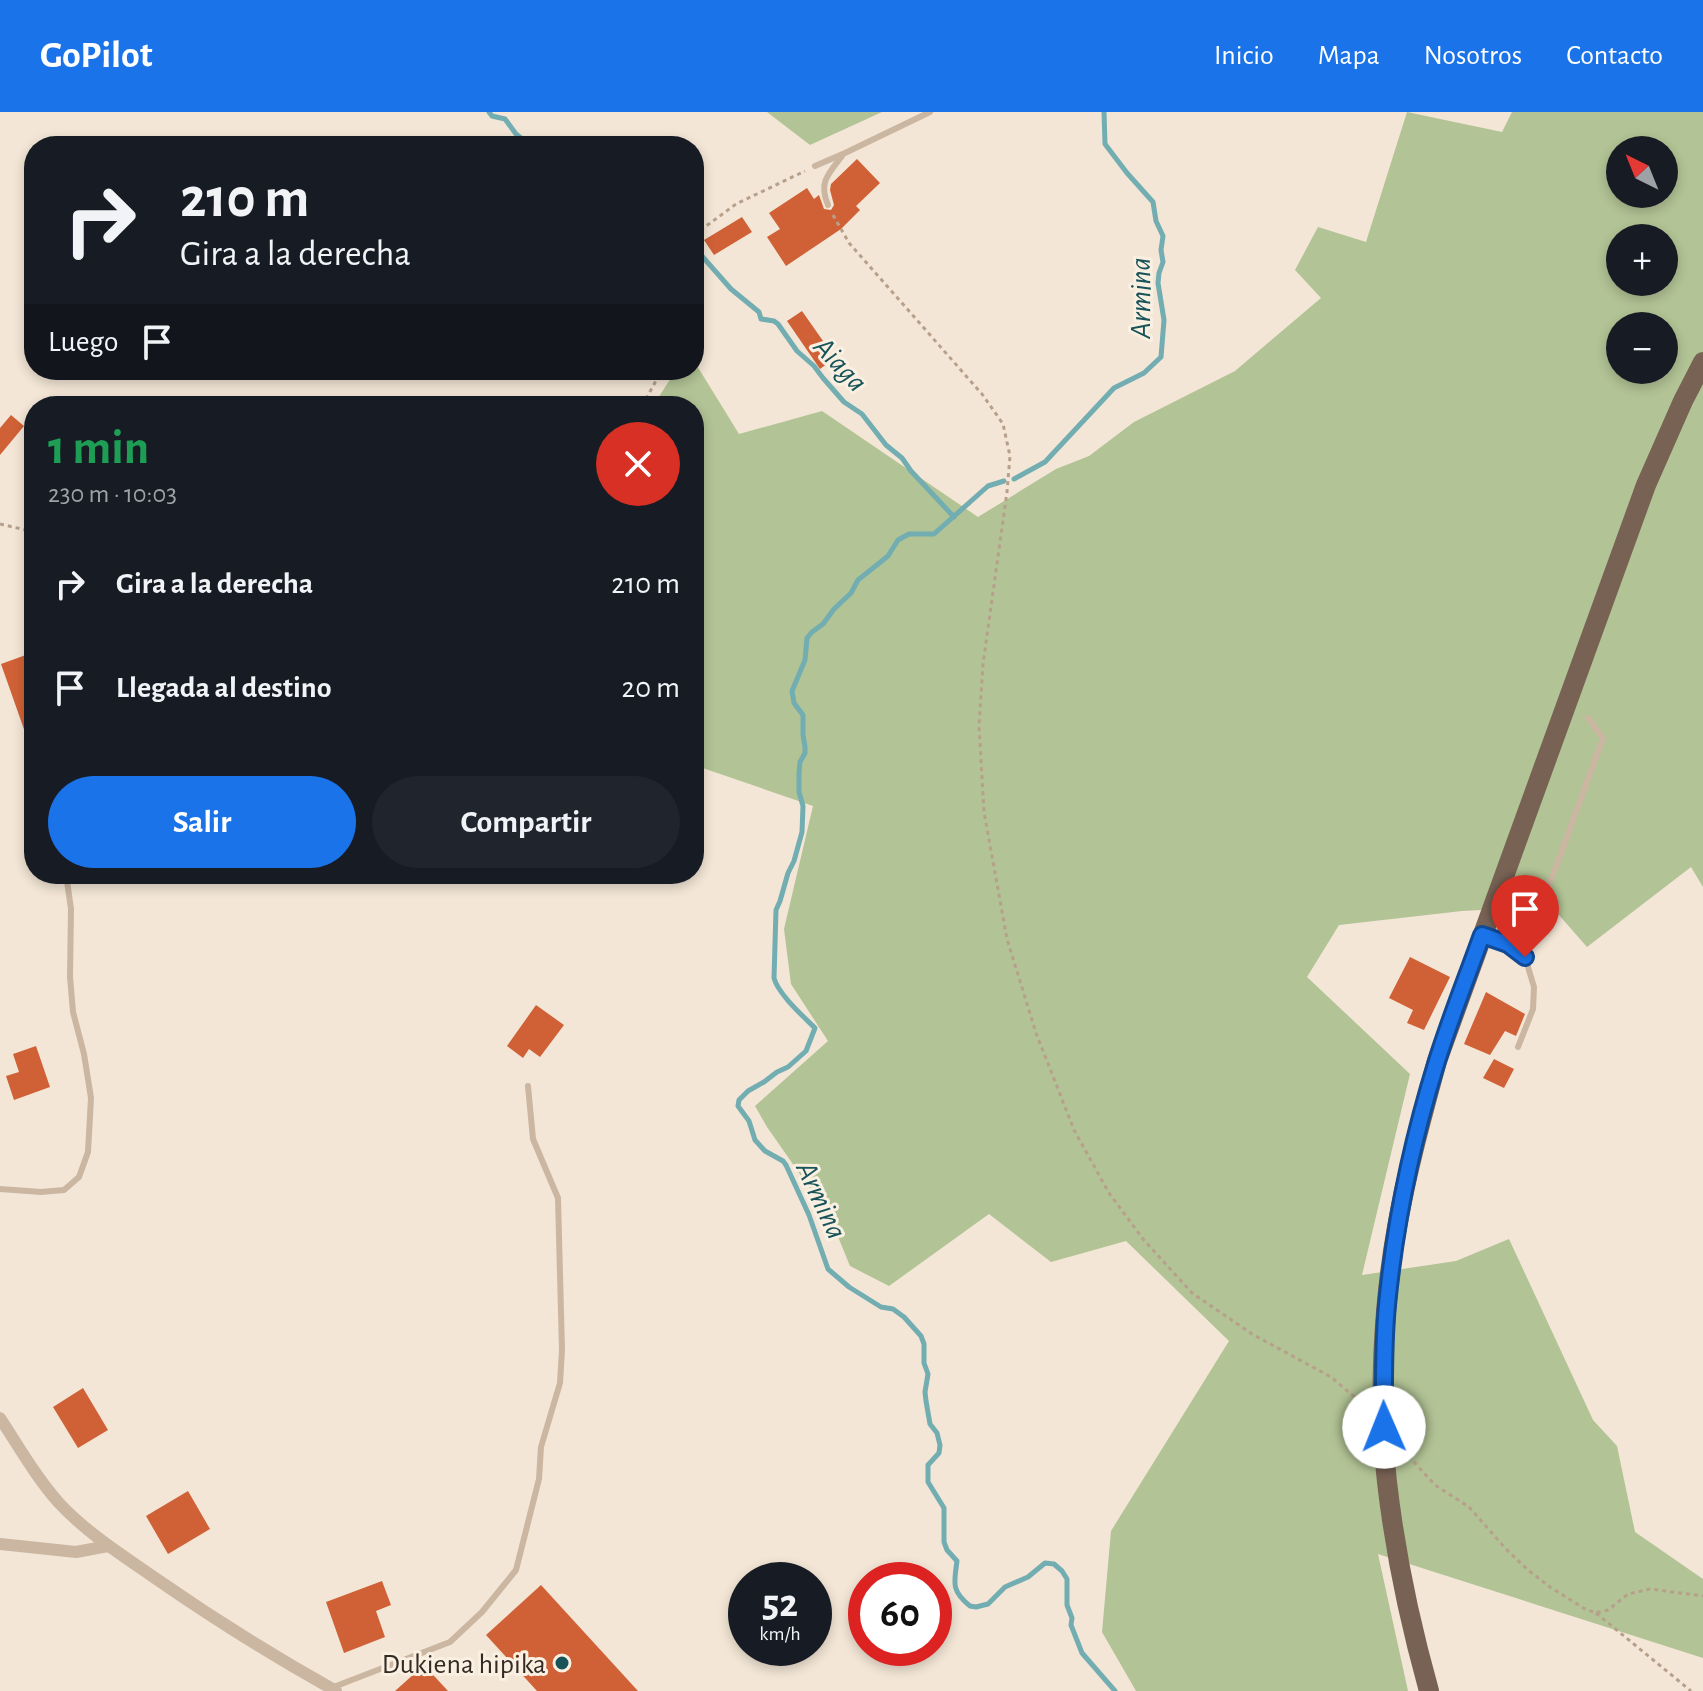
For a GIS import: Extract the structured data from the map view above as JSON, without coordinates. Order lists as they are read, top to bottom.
{
  "water": ["Armina", "Aiaga"],
  "places": ["Dukiena hipika"],
  "north": "top left",
  "page": {
    "header": "GoPilot",
    "nav": [
      "Inicio",
      "Mapa",
      "Nosotros",
      "Contacto"
    ],
    "map_buttons": ["+", "−"],
    "turn": ["210 m", "Gira a la derecha"],
    "then": "Luego",
    "heading": ["1 min", "230 m · 10:03"],
    "list": [
      {
        "name": "Gira a la derecha",
        "value": "210 m"
      },
      {
        "name": "Llegada al destino",
        "value": "20 m"
      }
    ],
    "buttons": ["Salir", "Compartir"],
    "speed": "52 km/h",
    "limit": "60"
  }
}
